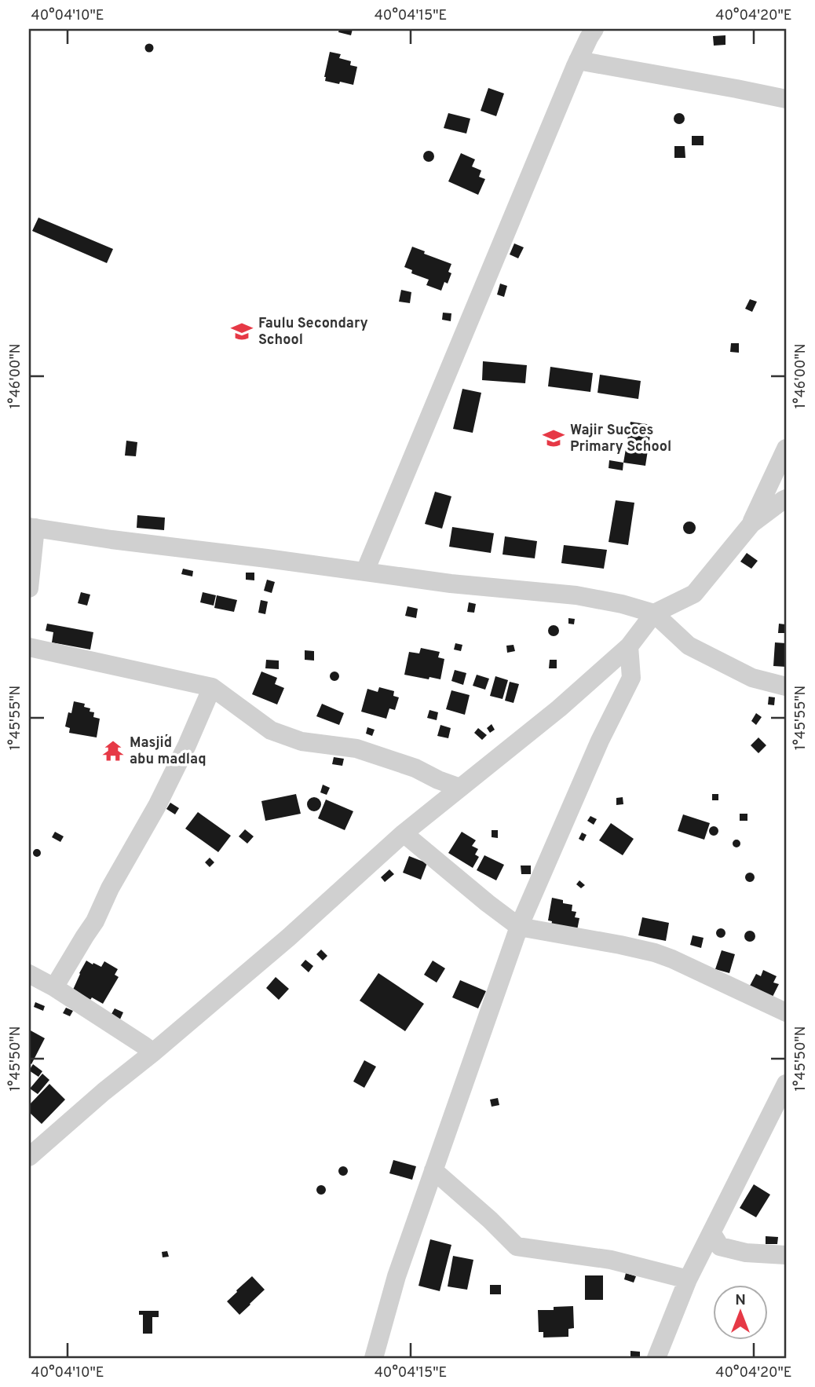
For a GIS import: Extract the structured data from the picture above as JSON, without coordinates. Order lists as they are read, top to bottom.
{
  "places": {
    "school or university": ["Faulu Secondary School", "Wajir Succes Primary School"],
    "temple": ["Masjid abu madlaq"]
  },
  "north": "top",
  "coordinates": [
    "40°04'10\"E",
    "40°04'15\"E",
    "40°04'20\"E",
    "1°46'00\"N",
    "1°45'55\"N",
    "1°45'50\"N"
  ]
}
